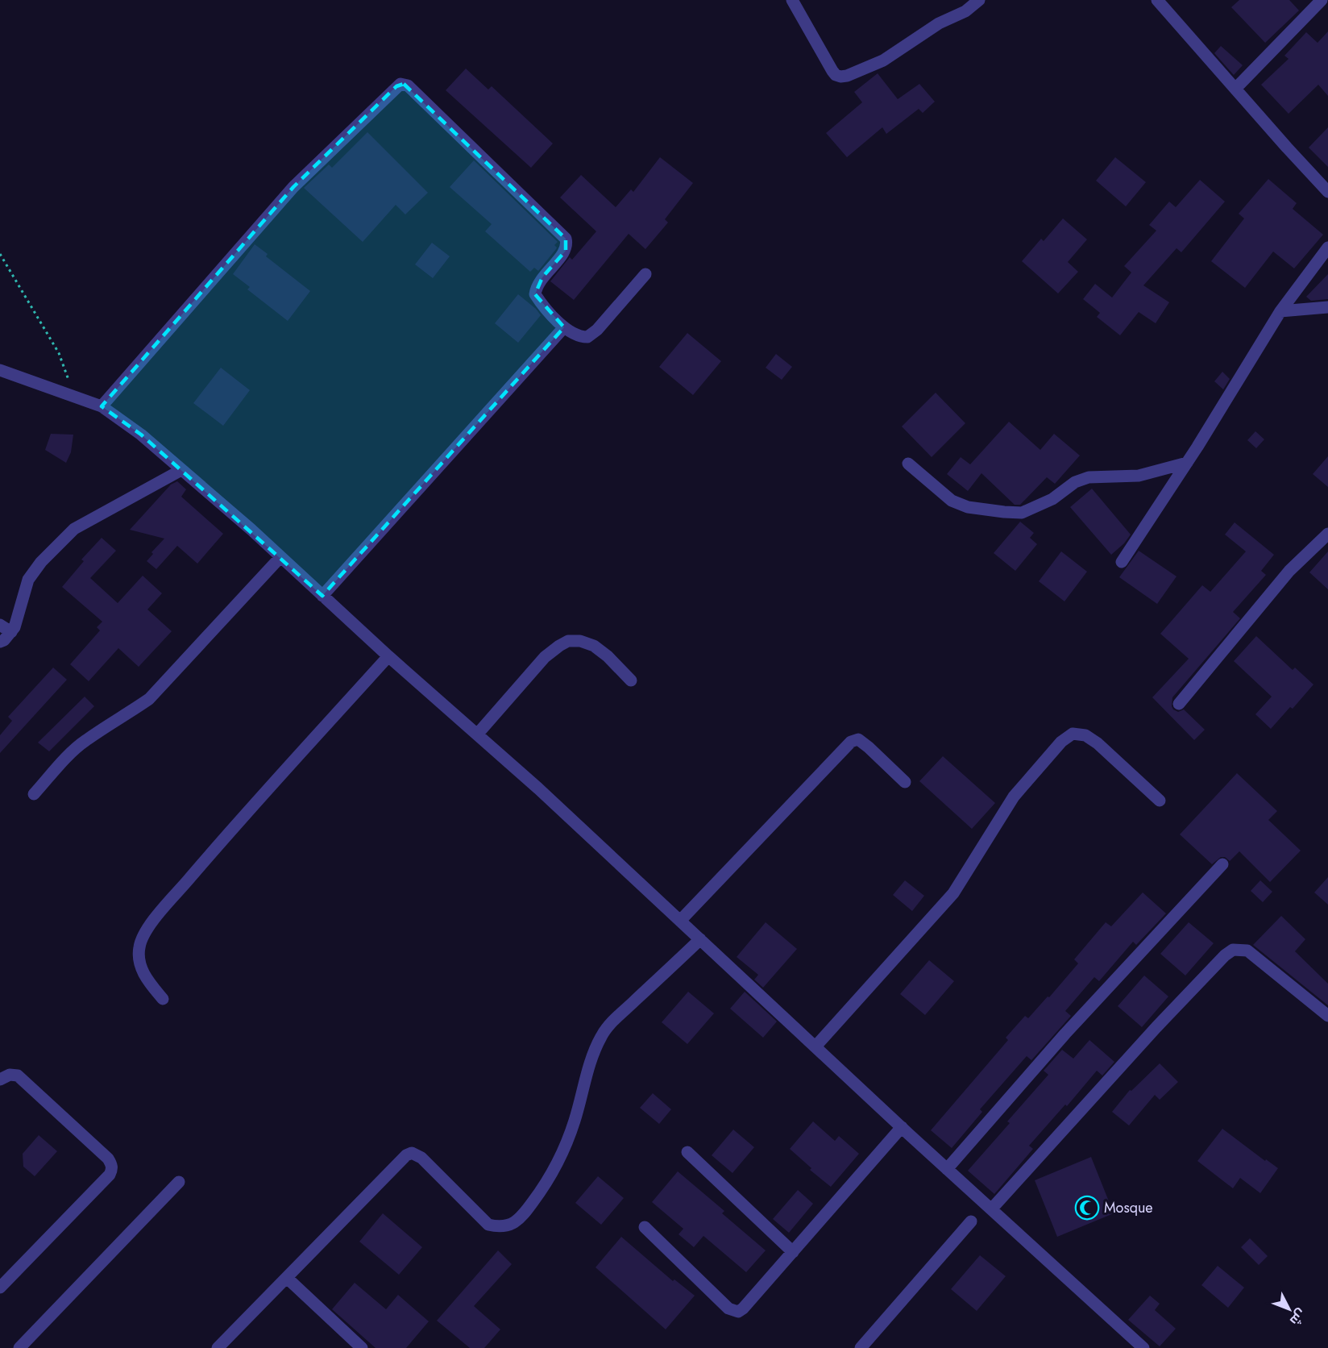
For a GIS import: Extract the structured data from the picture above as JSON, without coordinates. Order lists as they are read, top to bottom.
{
  "places": {
    "mosque": ["Mosque"]
  },
  "north": "bottom right"
}
